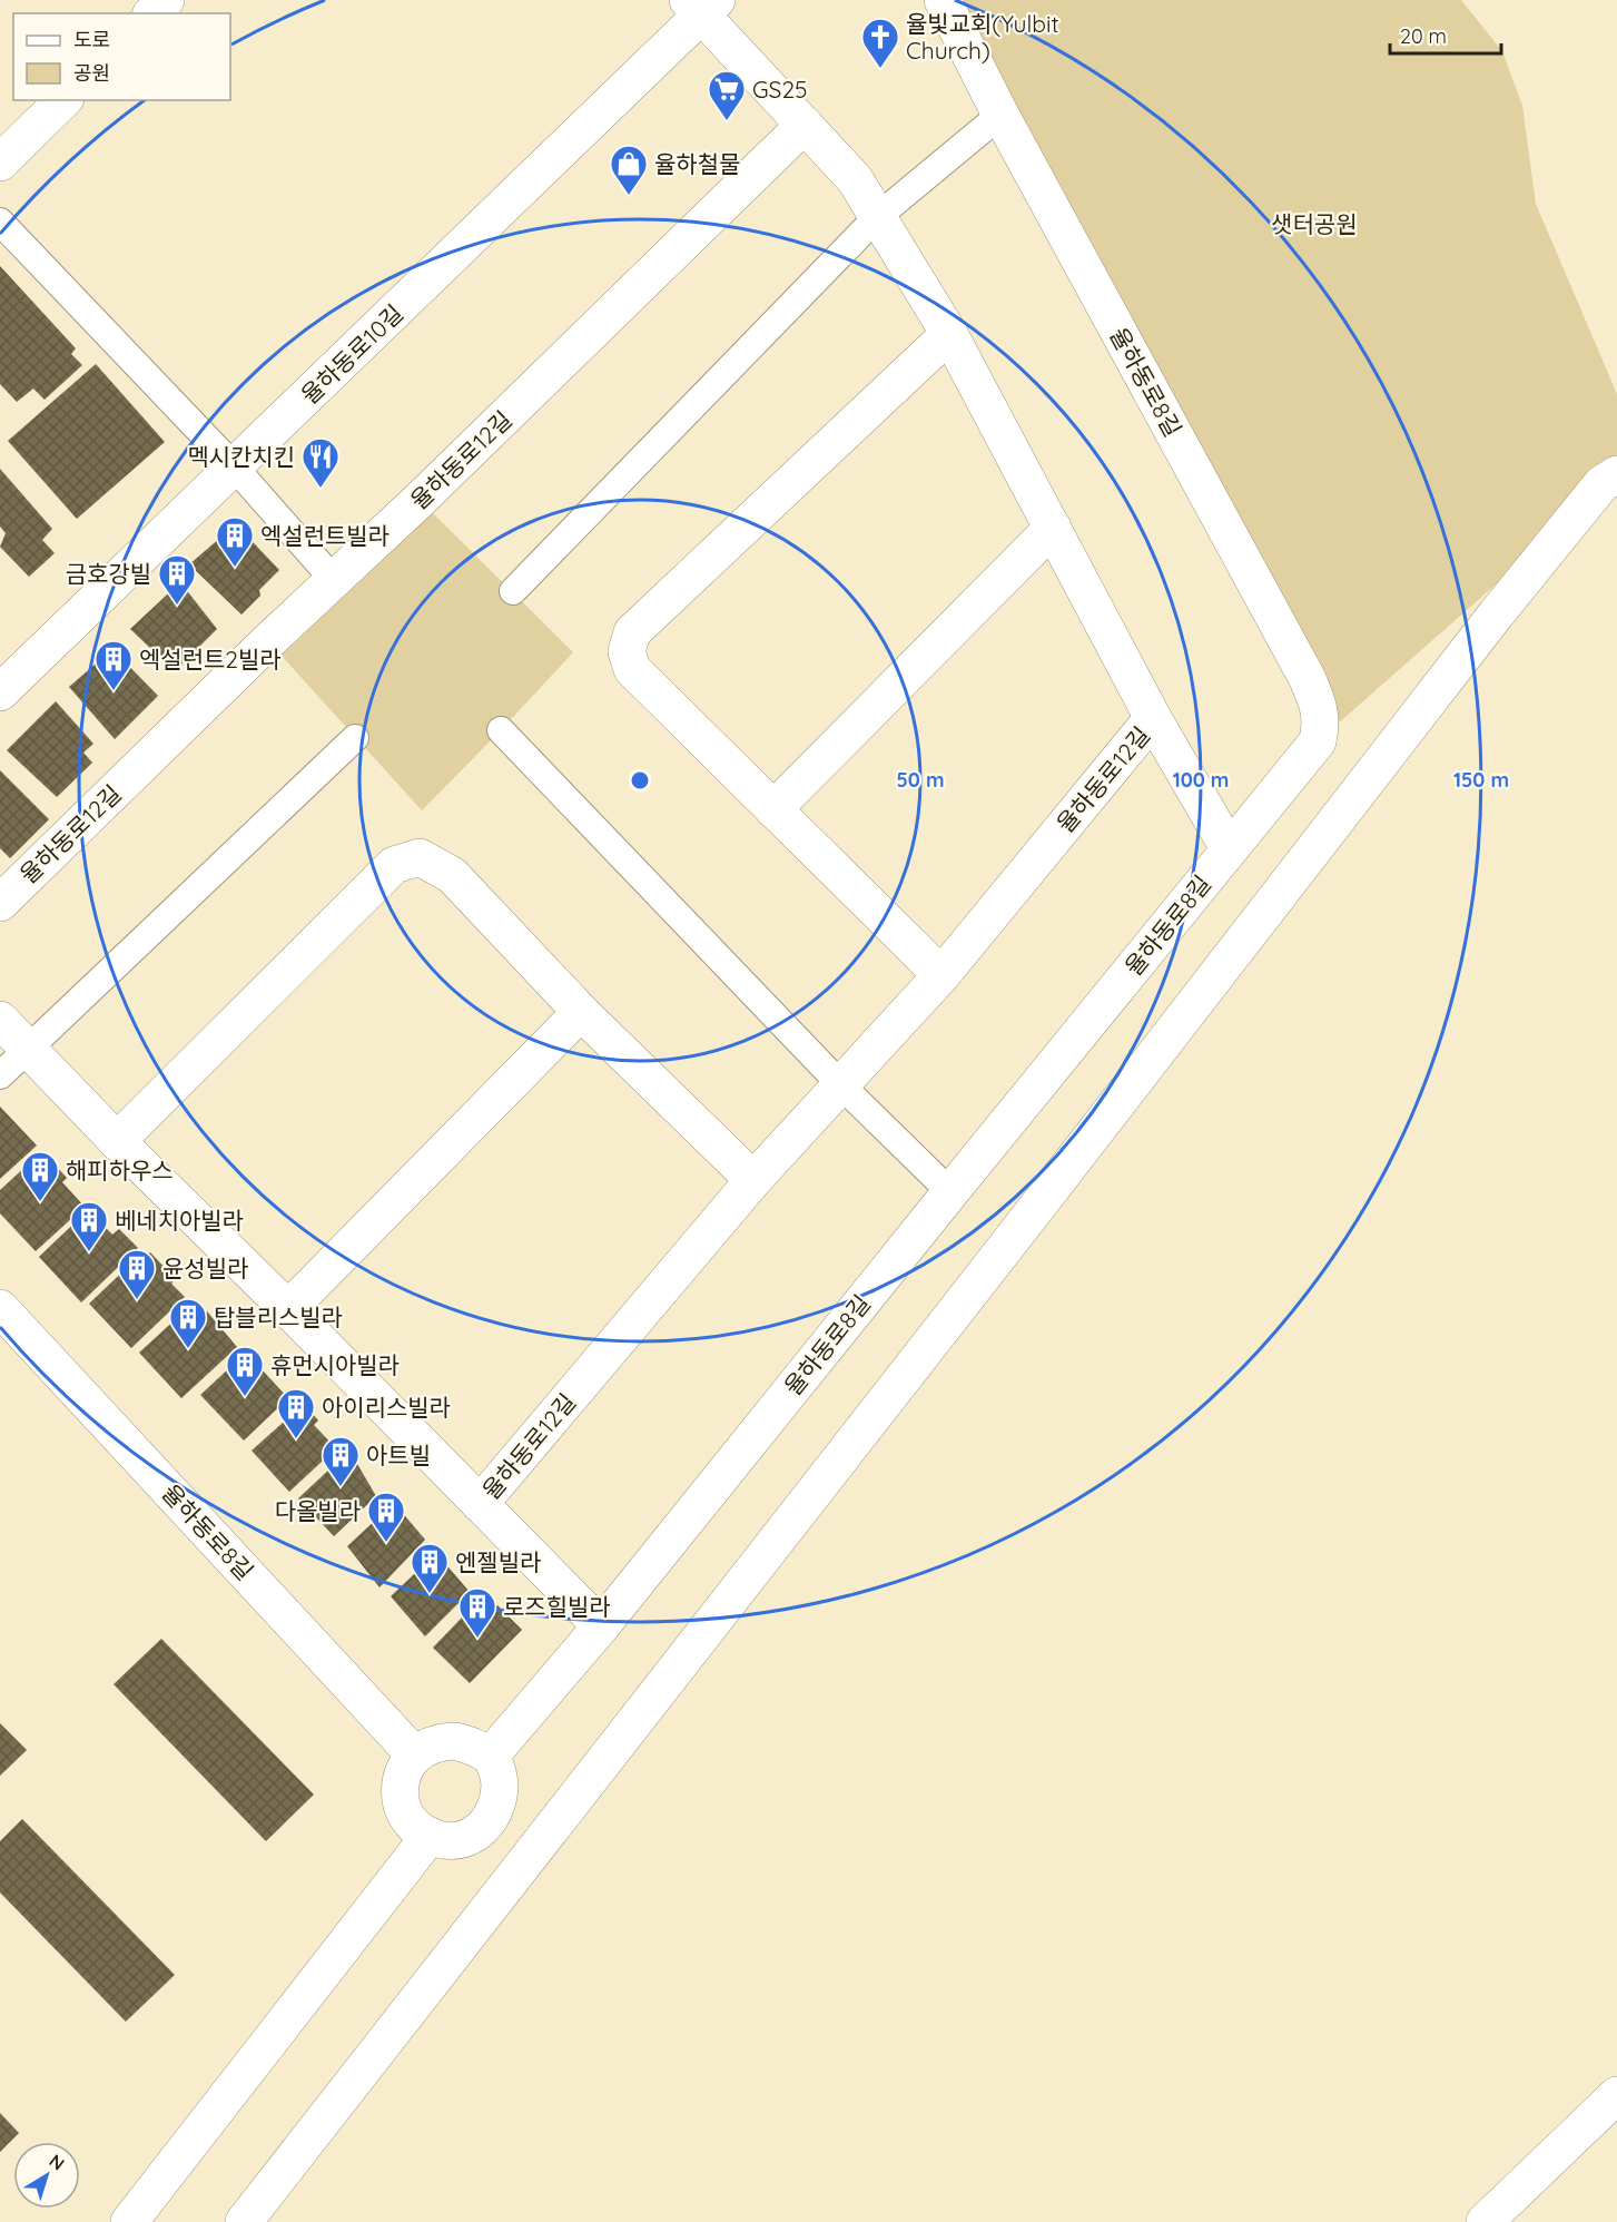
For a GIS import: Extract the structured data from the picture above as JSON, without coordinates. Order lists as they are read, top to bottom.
{
  "streets": {
    "street": ["율하동로10길", "율하동로8길", "율하동로12길"]
  },
  "crossings": [
    ["율하동로10길", "율하동로12길"]
  ],
  "parks": ["샛터공원"],
  "places": {
    "church": ["율빛교회(Yulbit Church)"],
    "supermarket": ["GS25"],
    "shop": ["율하철물"],
    "restaurant": ["멕시칸치킨"],
    "building": [
      "엑설런트빌라",
      "금호강빌",
      "엑설런트2빌라",
      "해피하우스",
      "베네치아빌라",
      "윤성빌라",
      "탑블리스빌라",
      "휴먼시아빌라",
      "아이리스빌라",
      "아트빌",
      "다올빌라",
      "엔젤빌라",
      "로즈힐빌라"
    ]
  },
  "legend": ["도로", "공원"],
  "scale_bar": "20 m",
  "north": "top right",
  "rings": ["50 m", "100 m", "150 m"]
}
